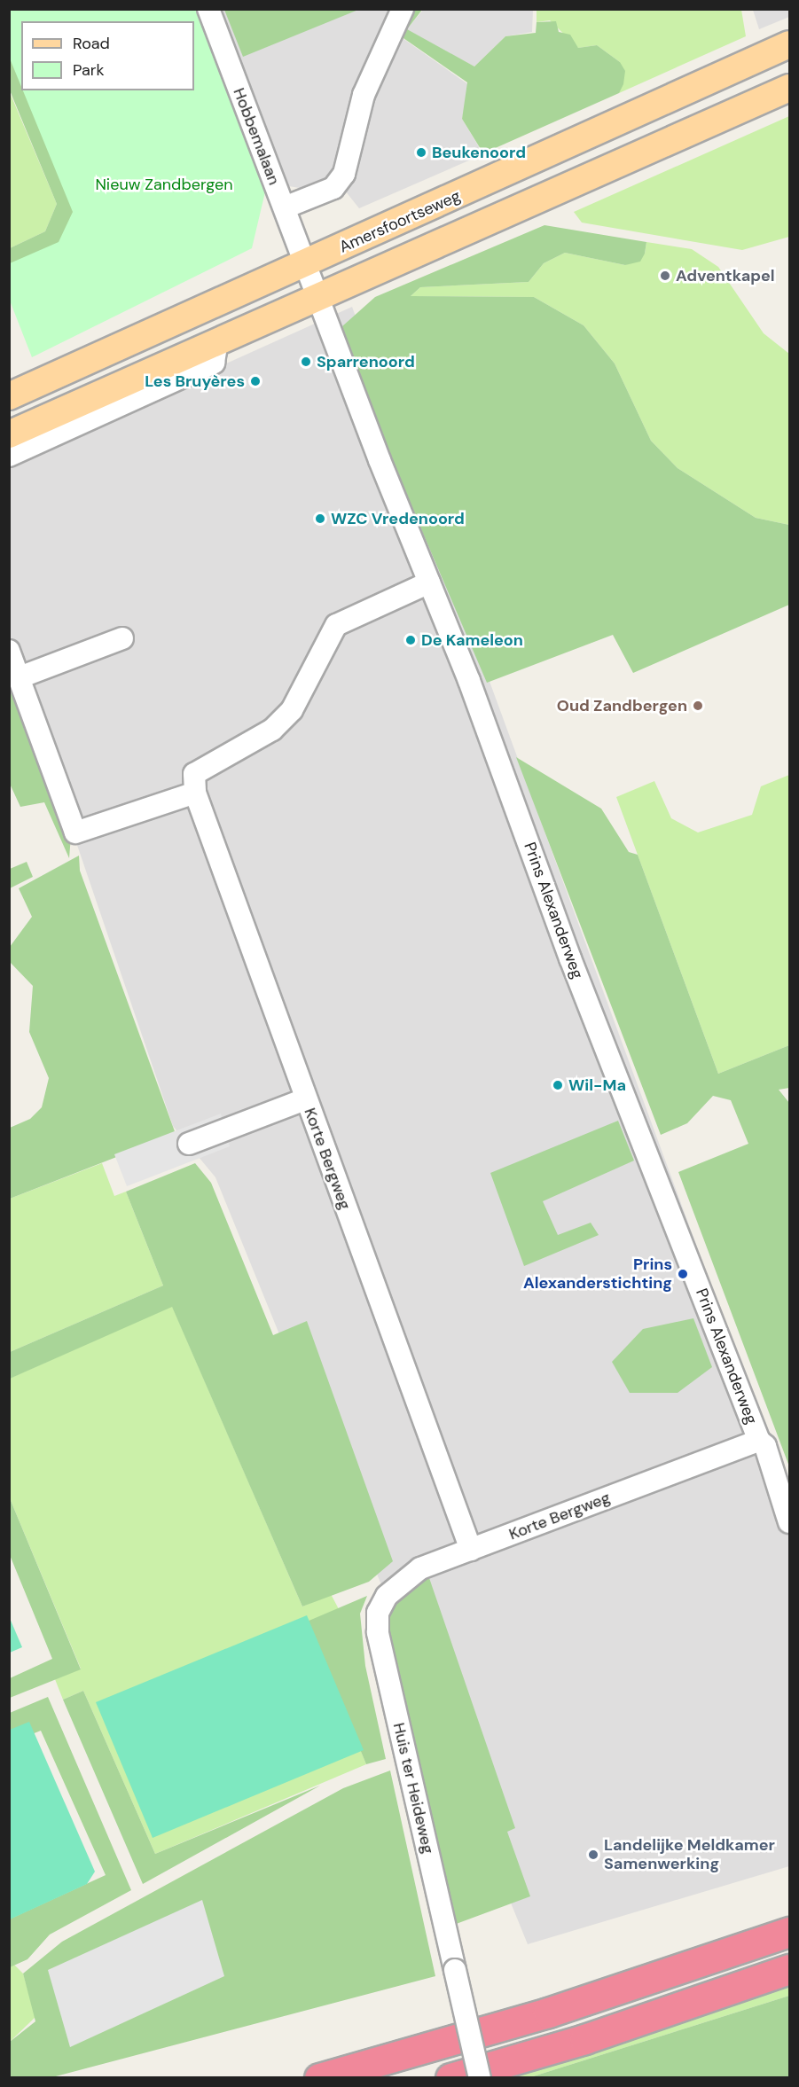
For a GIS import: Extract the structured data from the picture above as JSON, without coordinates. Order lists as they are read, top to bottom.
{
  "streets": {
    "main road": ["Amersfoortseweg"],
    "street": [
      "Hobbemalaan",
      "Prins Alexanderweg",
      "Korte Bergweg",
      "Huis ter Heideweg"
    ]
  },
  "crossings": [
    ["Hobbemalaan", "Amersfoortseweg"],
    ["Hobbemalaan", "Prins Alexanderweg"],
    ["Prins Alexanderweg", "Korte Bergweg"],
    ["Korte Bergweg", "Huis ter Heideweg"]
  ],
  "parks": ["Nieuw Zandbergen"],
  "places": [
    "Beukenoord",
    "Adventkapel",
    "Sparrenoord",
    "Les Bruyères",
    "WZC Vredenoord",
    "De Kameleon",
    "Oud Zandbergen",
    "Wil-Ma",
    "Prins Alexanderstichting",
    "Landelijke Meldkamer Samenwerking"
  ],
  "legend": ["Road", "Park"]
}
